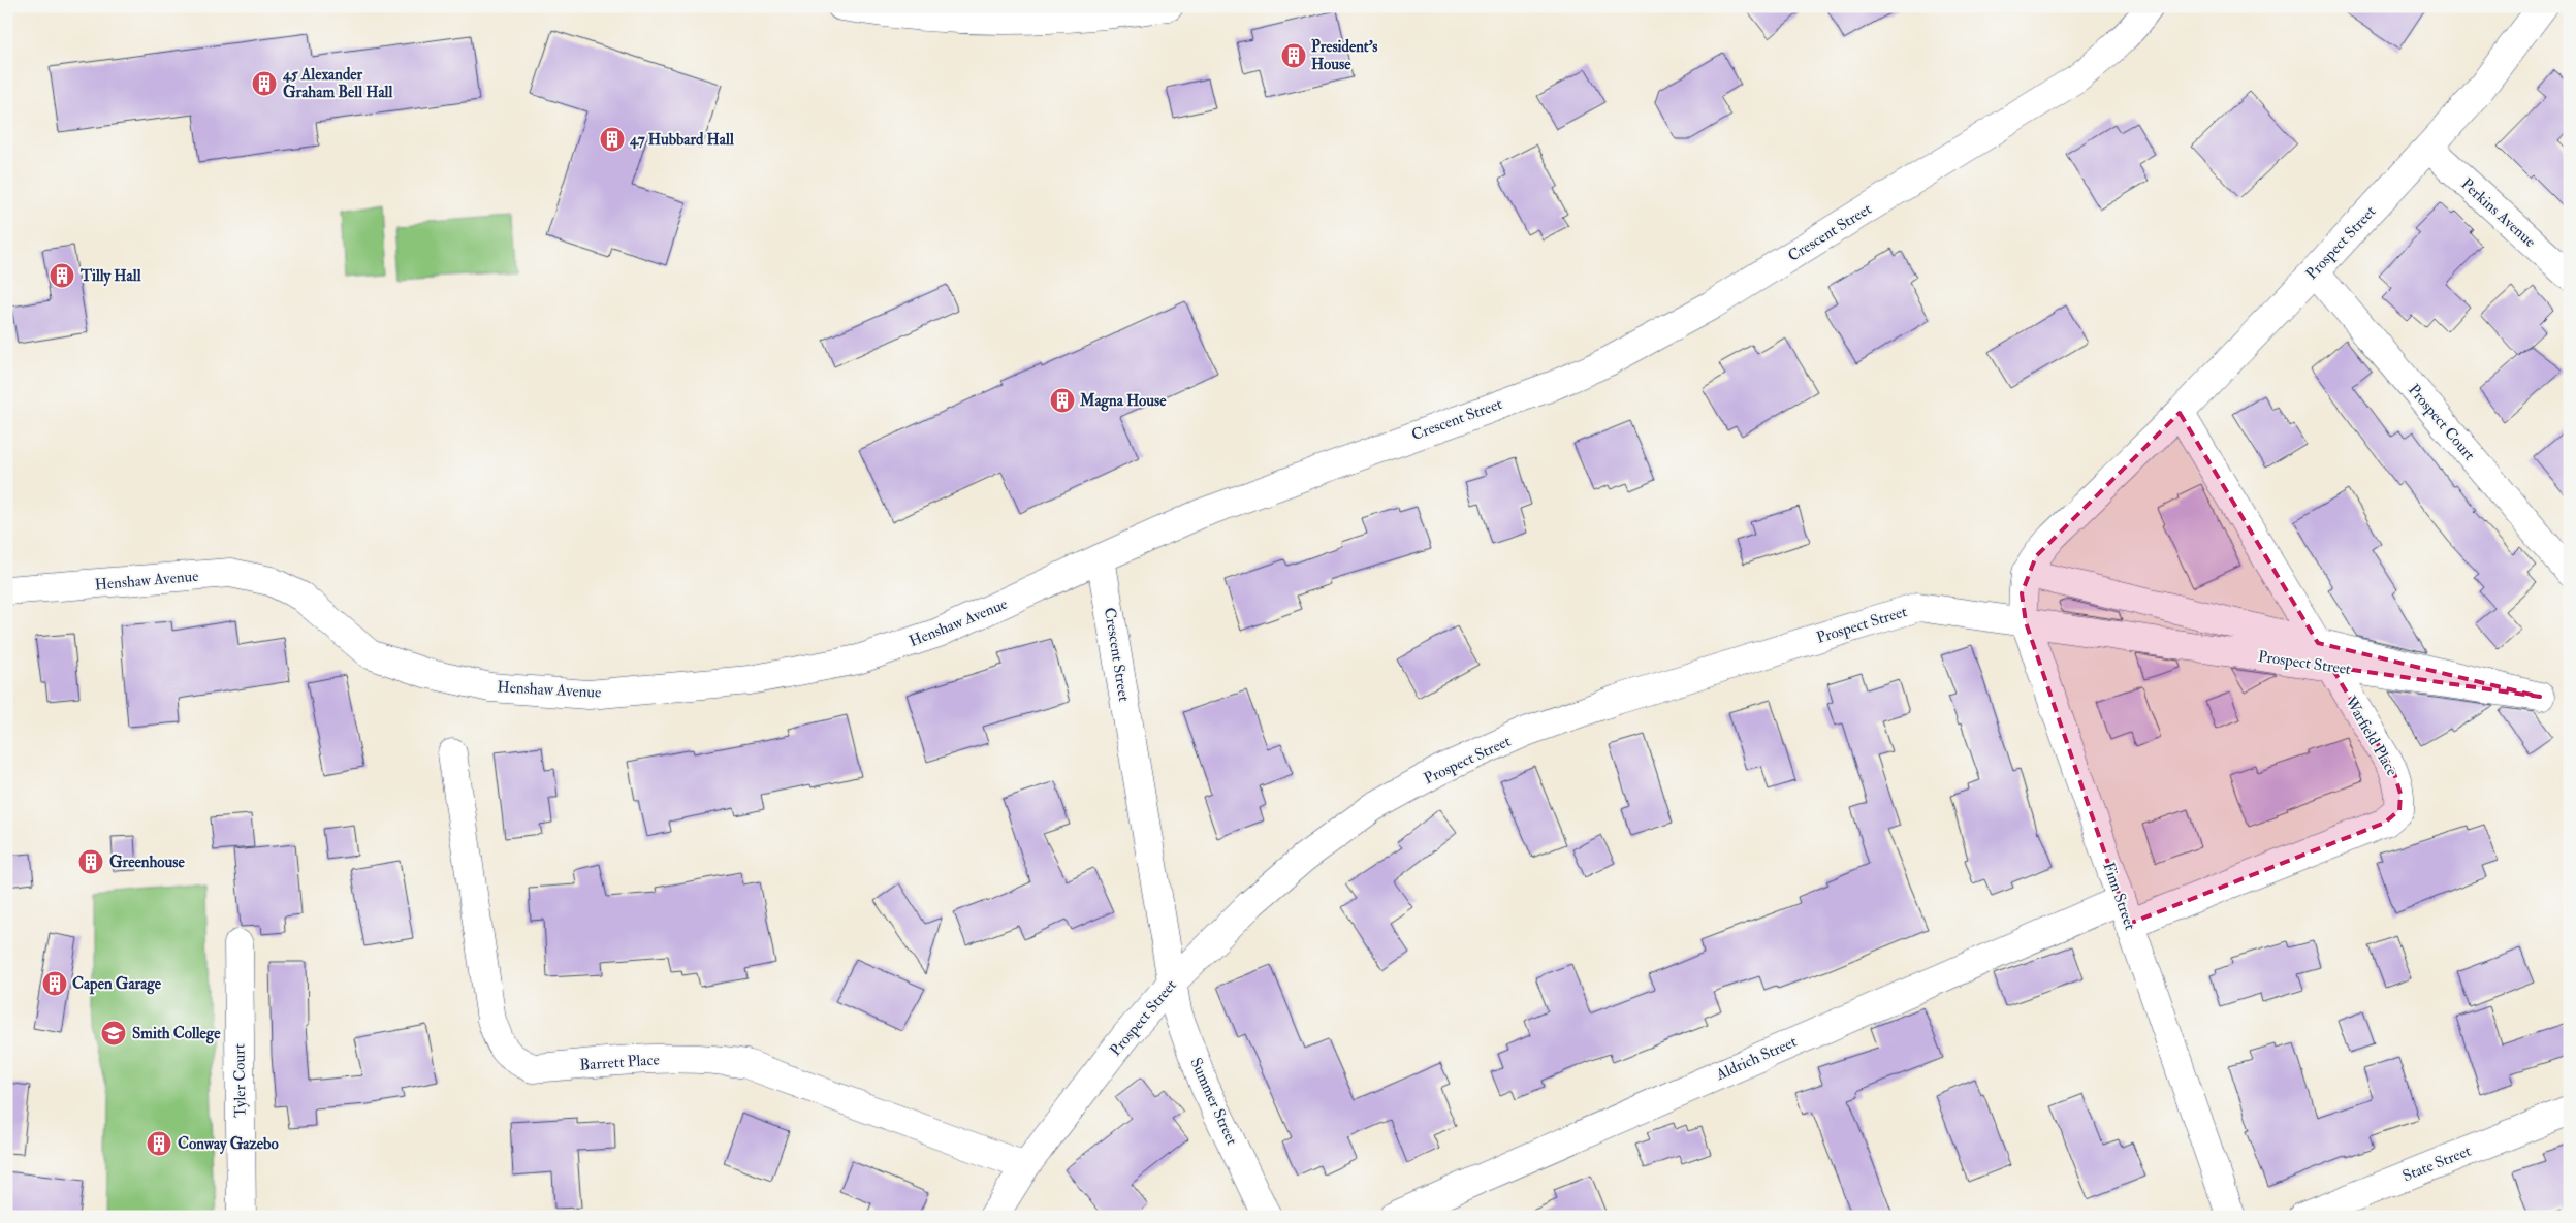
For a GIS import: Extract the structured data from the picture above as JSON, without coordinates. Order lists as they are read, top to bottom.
{
  "streets": {
    "street": [
      "Perkins Avenue",
      "Crescent Street",
      "Prospect Street",
      "Prospect Court",
      "Henshaw Avenue",
      "Warfield Place",
      "Finn Street",
      "Aldrich Street",
      "Barrett Place",
      "Tyler Court",
      "Summer Street",
      "State Street"
    ]
  },
  "crossings": [
    ["Perkins Avenue", "Prospect Street"],
    ["Crescent Street", "Prospect Street"],
    ["Crescent Street", "Henshaw Avenue"],
    ["Crescent Street", "Summer Street"],
    ["Prospect Street", "Prospect Court"],
    ["Prospect Street", "Warfield Place"],
    ["Prospect Street", "Finn Street"],
    ["Prospect Street", "Barrett Place"],
    ["Prospect Street", "Summer Street"],
    ["Warfield Place", "Finn Street"],
    ["Warfield Place", "Aldrich Street"],
    ["Finn Street", "Aldrich Street"]
  ],
  "places": {
    "building": [
      "President's House",
      "45 Alexander Graham Bell Hall",
      "47 Hubbard Hall",
      "Tilly Hall",
      "Magna House",
      "Greenhouse",
      "Capen Garage",
      "Conway Gazebo"
    ],
    "school or university": ["Smith College"]
  }
}
